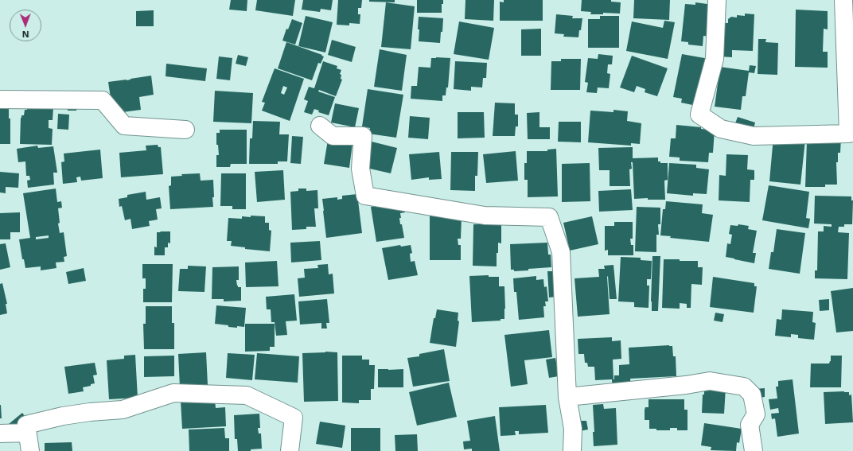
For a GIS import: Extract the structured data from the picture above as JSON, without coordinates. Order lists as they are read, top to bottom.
{
  "north": "bottom"
}
